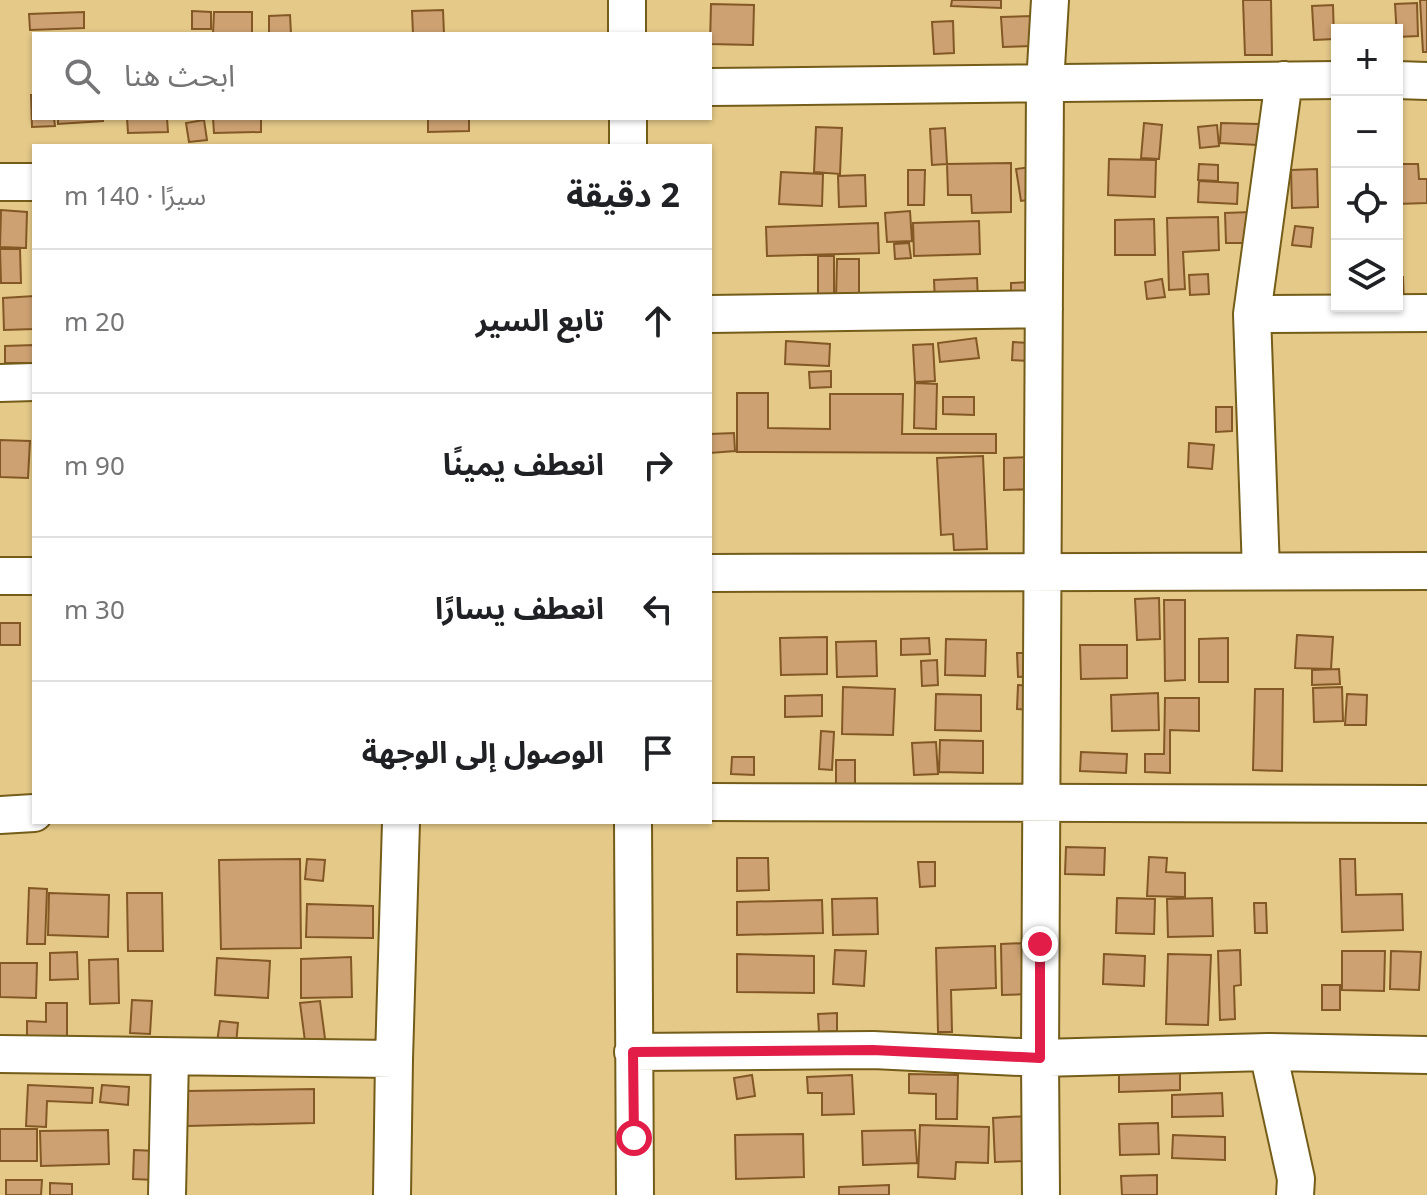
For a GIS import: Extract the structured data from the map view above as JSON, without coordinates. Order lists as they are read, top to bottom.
{
  "page": {
    "map_buttons": ["+", "−"],
    "search": "ابحث هنا",
    "heading": ["2 دقيقة", "سيرًا · 140 m"],
    "list": [
      ["تابع السير", "20 m"],
      ["انعطف يمينًا", "90 m"],
      ["انعطف يسارًا", "30 m"],
      "الوصول إلى الوجهة"
    ]
  }
}
